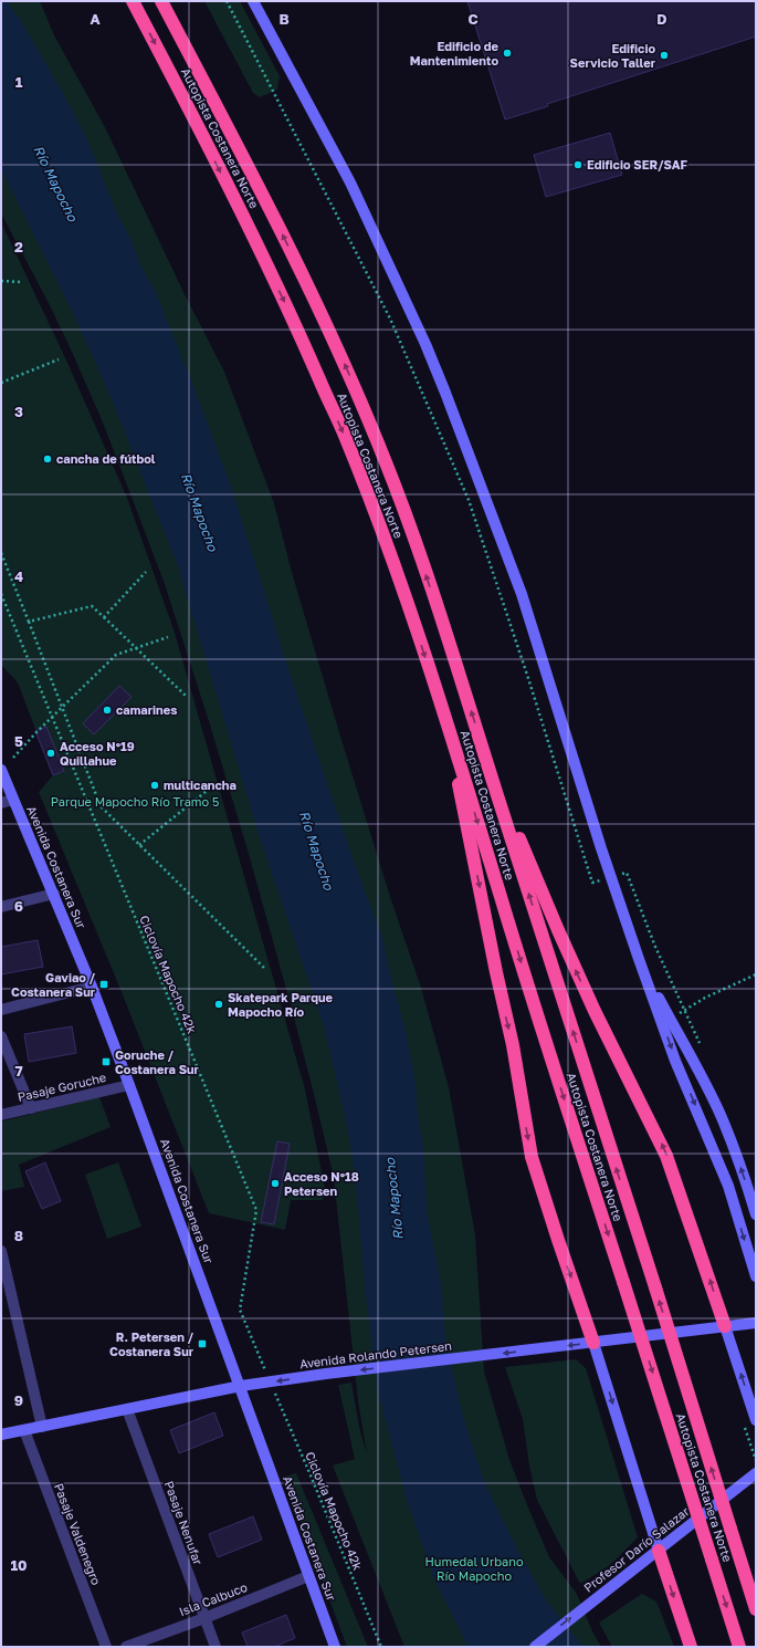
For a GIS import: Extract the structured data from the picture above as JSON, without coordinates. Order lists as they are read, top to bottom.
{
  "streets": {
    "highway": ["Autopista Costanera Norte"],
    "main road": ["Avenida Costanera Sur", "Avenida Rolando Petersen", "Profesor Darío Salazar"],
    "street": [
      "Pasaje Goruche",
      "Pasaje Nenufar",
      "Pasaje Valdenegro",
      "Isla Calbuco"
    ],
    "path": ["Ciclovía Mapocho 42k"]
  },
  "crossings": [
    ["Avenida Costanera Sur", "Pasaje Goruche"],
    ["Avenida Costanera Sur", "Avenida Rolando Petersen"],
    ["Avenida Costanera Sur", "Isla Calbuco"],
    ["Ciclovía Mapocho 42k", "Avenida Rolando Petersen"],
    ["Avenida Rolando Petersen", "Pasaje Nenufar"],
    ["Avenida Rolando Petersen", "Pasaje Valdenegro"],
    ["Pasaje Nenufar", "Isla Calbuco"]
  ],
  "one_way": ["Avenida Rolando Petersen", "Profesor Darío Salazar"],
  "water": ["Río Mapocho"],
  "parks": ["Parque Mapocho Río Tramo 5", "Humedal Urbano Río Mapocho"],
  "places": {
    "other": [
      "Edificio de Mantenimiento",
      "Edificio Servicio Taller",
      "Edificio SER/SAF",
      "cancha de fútbol",
      "camarines",
      "Acceso N°19 Quillahue",
      "multicancha",
      "Skatepark Parque Mapocho Río",
      "Acceso N°18 Petersen"
    ],
    "transit": ["Gaviao / Costanera Sur", "Goruche / Costanera Sur", "R. Petersen / Costanera Sur"]
  },
  "grid": {
    "columns": [
      "A",
      "B",
      "C",
      "D"
    ],
    "rows": [
      "1",
      "2",
      "3",
      "4",
      "5",
      "6",
      "7",
      "8",
      "9",
      "10"
    ]
  }
}
